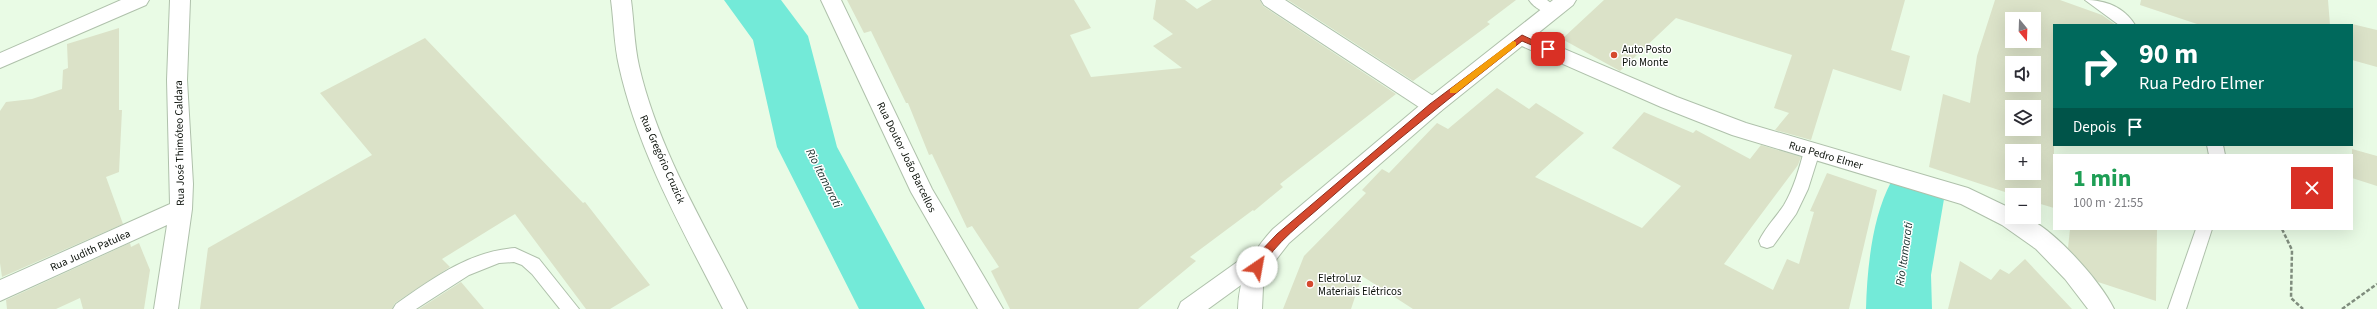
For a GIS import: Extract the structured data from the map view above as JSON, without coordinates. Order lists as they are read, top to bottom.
{
  "streets": {
    "street": [
      "Rua José Thimóteo Caldara",
      "Rua Pedro Elmer",
      "Rua Doutor João Barcellos",
      "Rua Gregório Cruzick",
      "Rua Judith Patulea"
    ]
  },
  "crossings": [
    ["Rua José Thimóteo Caldara", "Rua Judith Patulea"]
  ],
  "water": ["Rio Itamarati"],
  "places": ["Auto Posto Pio Monte", "EletroLuz Materiais Elétricos"],
  "north": "bottom",
  "page": {
    "map_buttons": ["+", "−"],
    "turn": ["90 m", "Rua Pedro Elmer"],
    "then": "Depois",
    "heading": ["1 min", "100 m · 21:55"]
  }
}
